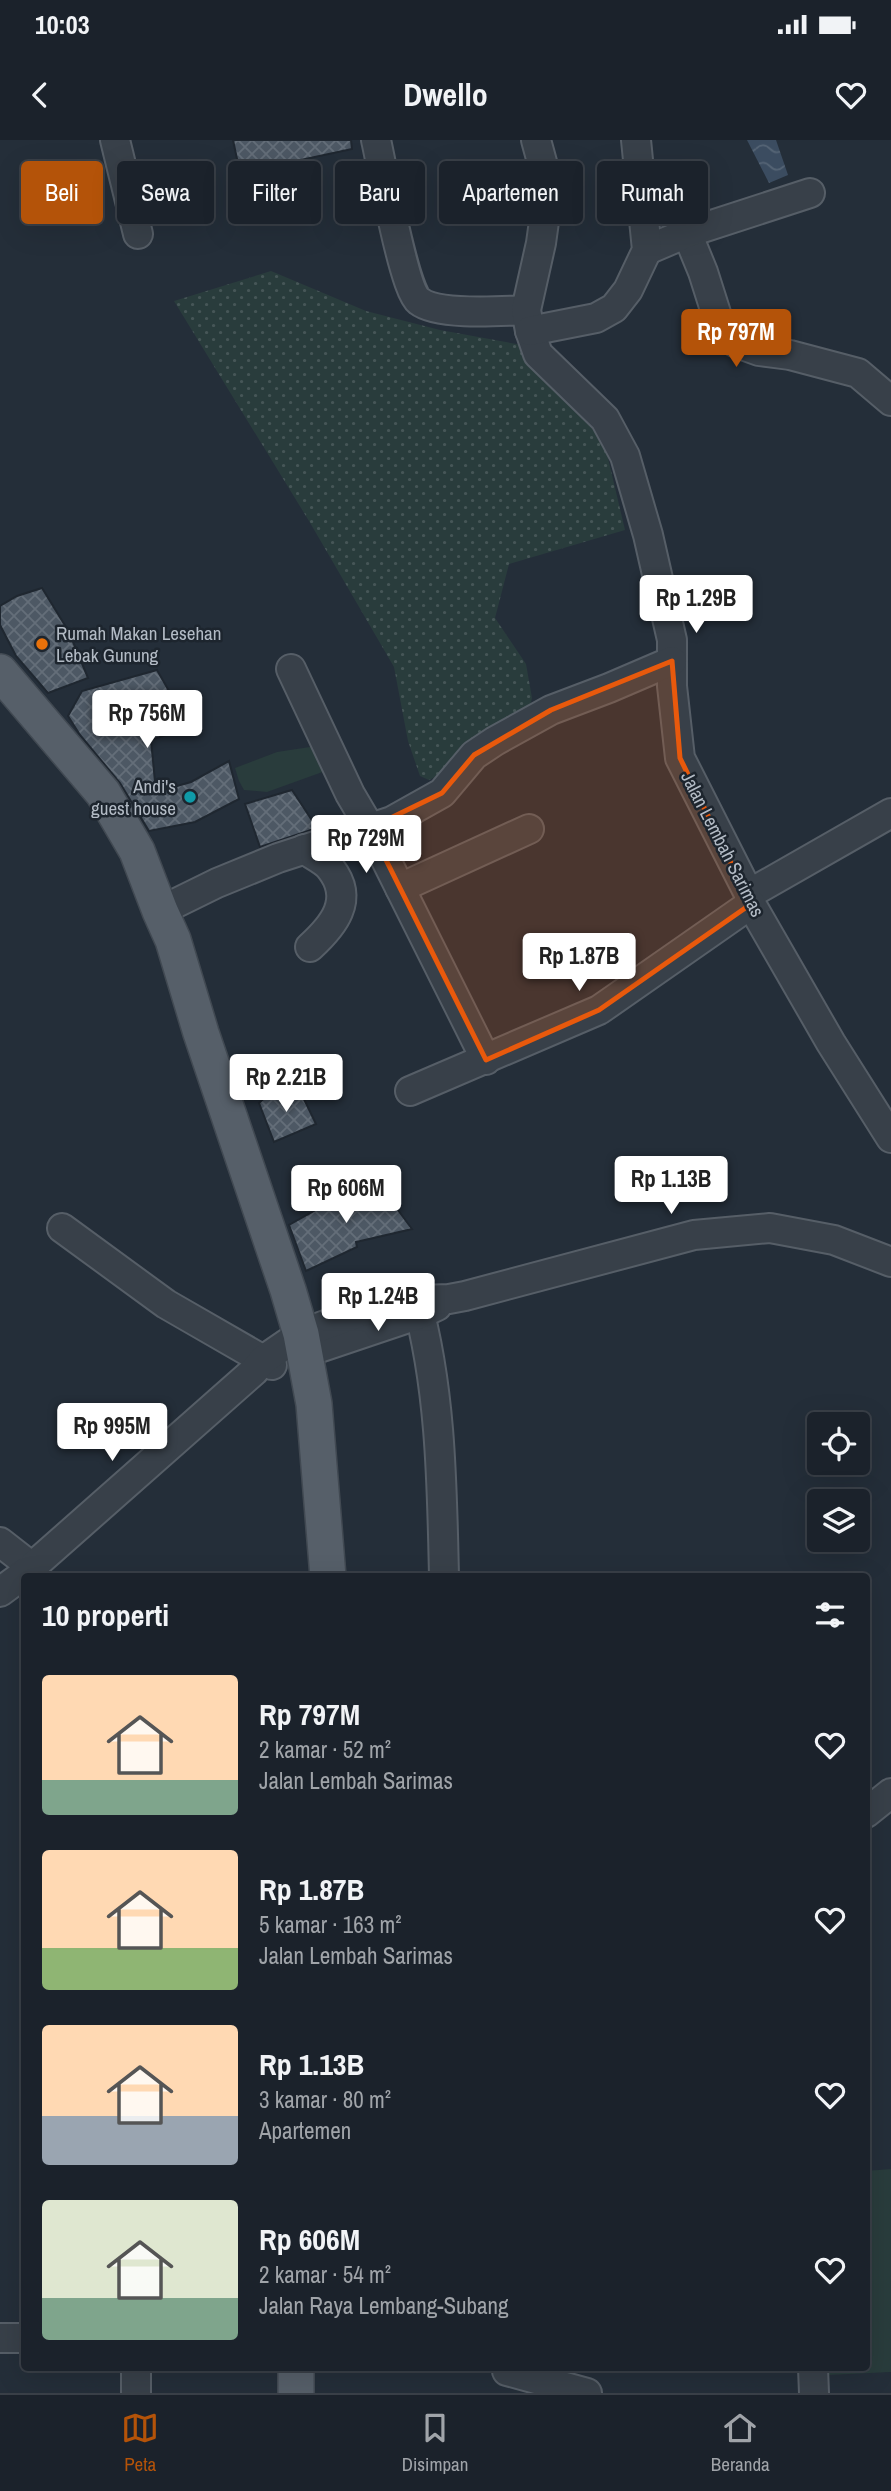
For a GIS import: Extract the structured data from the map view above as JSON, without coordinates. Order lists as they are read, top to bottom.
{
  "streets": {
    "street": ["Jalan Lembah Sarimas"]
  },
  "places": ["Rumah Makan Lesehan Lebak Gunung", "Andi's guest house"],
  "page": {
    "status": "10:03",
    "header": "Dwello",
    "chip": [
      "Beli",
      "Sewa",
      "Filter",
      "Baru",
      "Apartemen",
      "Rumah"
    ],
    "price": [
      "Rp 797M",
      "Rp 1.29B",
      "Rp 756M",
      "Rp 729M",
      "Rp 1.87B",
      "Rp 2.21B",
      "Rp 1.13B",
      "Rp 606M",
      "Rp 1.24B",
      "Rp 995M"
    ],
    "heading": "10 properti",
    "list": [
      {
        "name": "Rp 797M",
        "note": "2 kamar · 52 m² · Jalan Lembah Sarimas"
      },
      {
        "name": "Rp 1.87B",
        "note": "5 kamar · 163 m² · Jalan Lembah Sarimas"
      },
      {
        "name": "Rp 1.13B",
        "note": "3 kamar · 80 m² · Apartemen"
      },
      {
        "name": "Rp 606M",
        "note": "2 kamar · 54 m² · Jalan Raya Lembang-Subang"
      }
    ],
    "tabs": ["Peta", "Disimpan", "Beranda"]
  }
}
